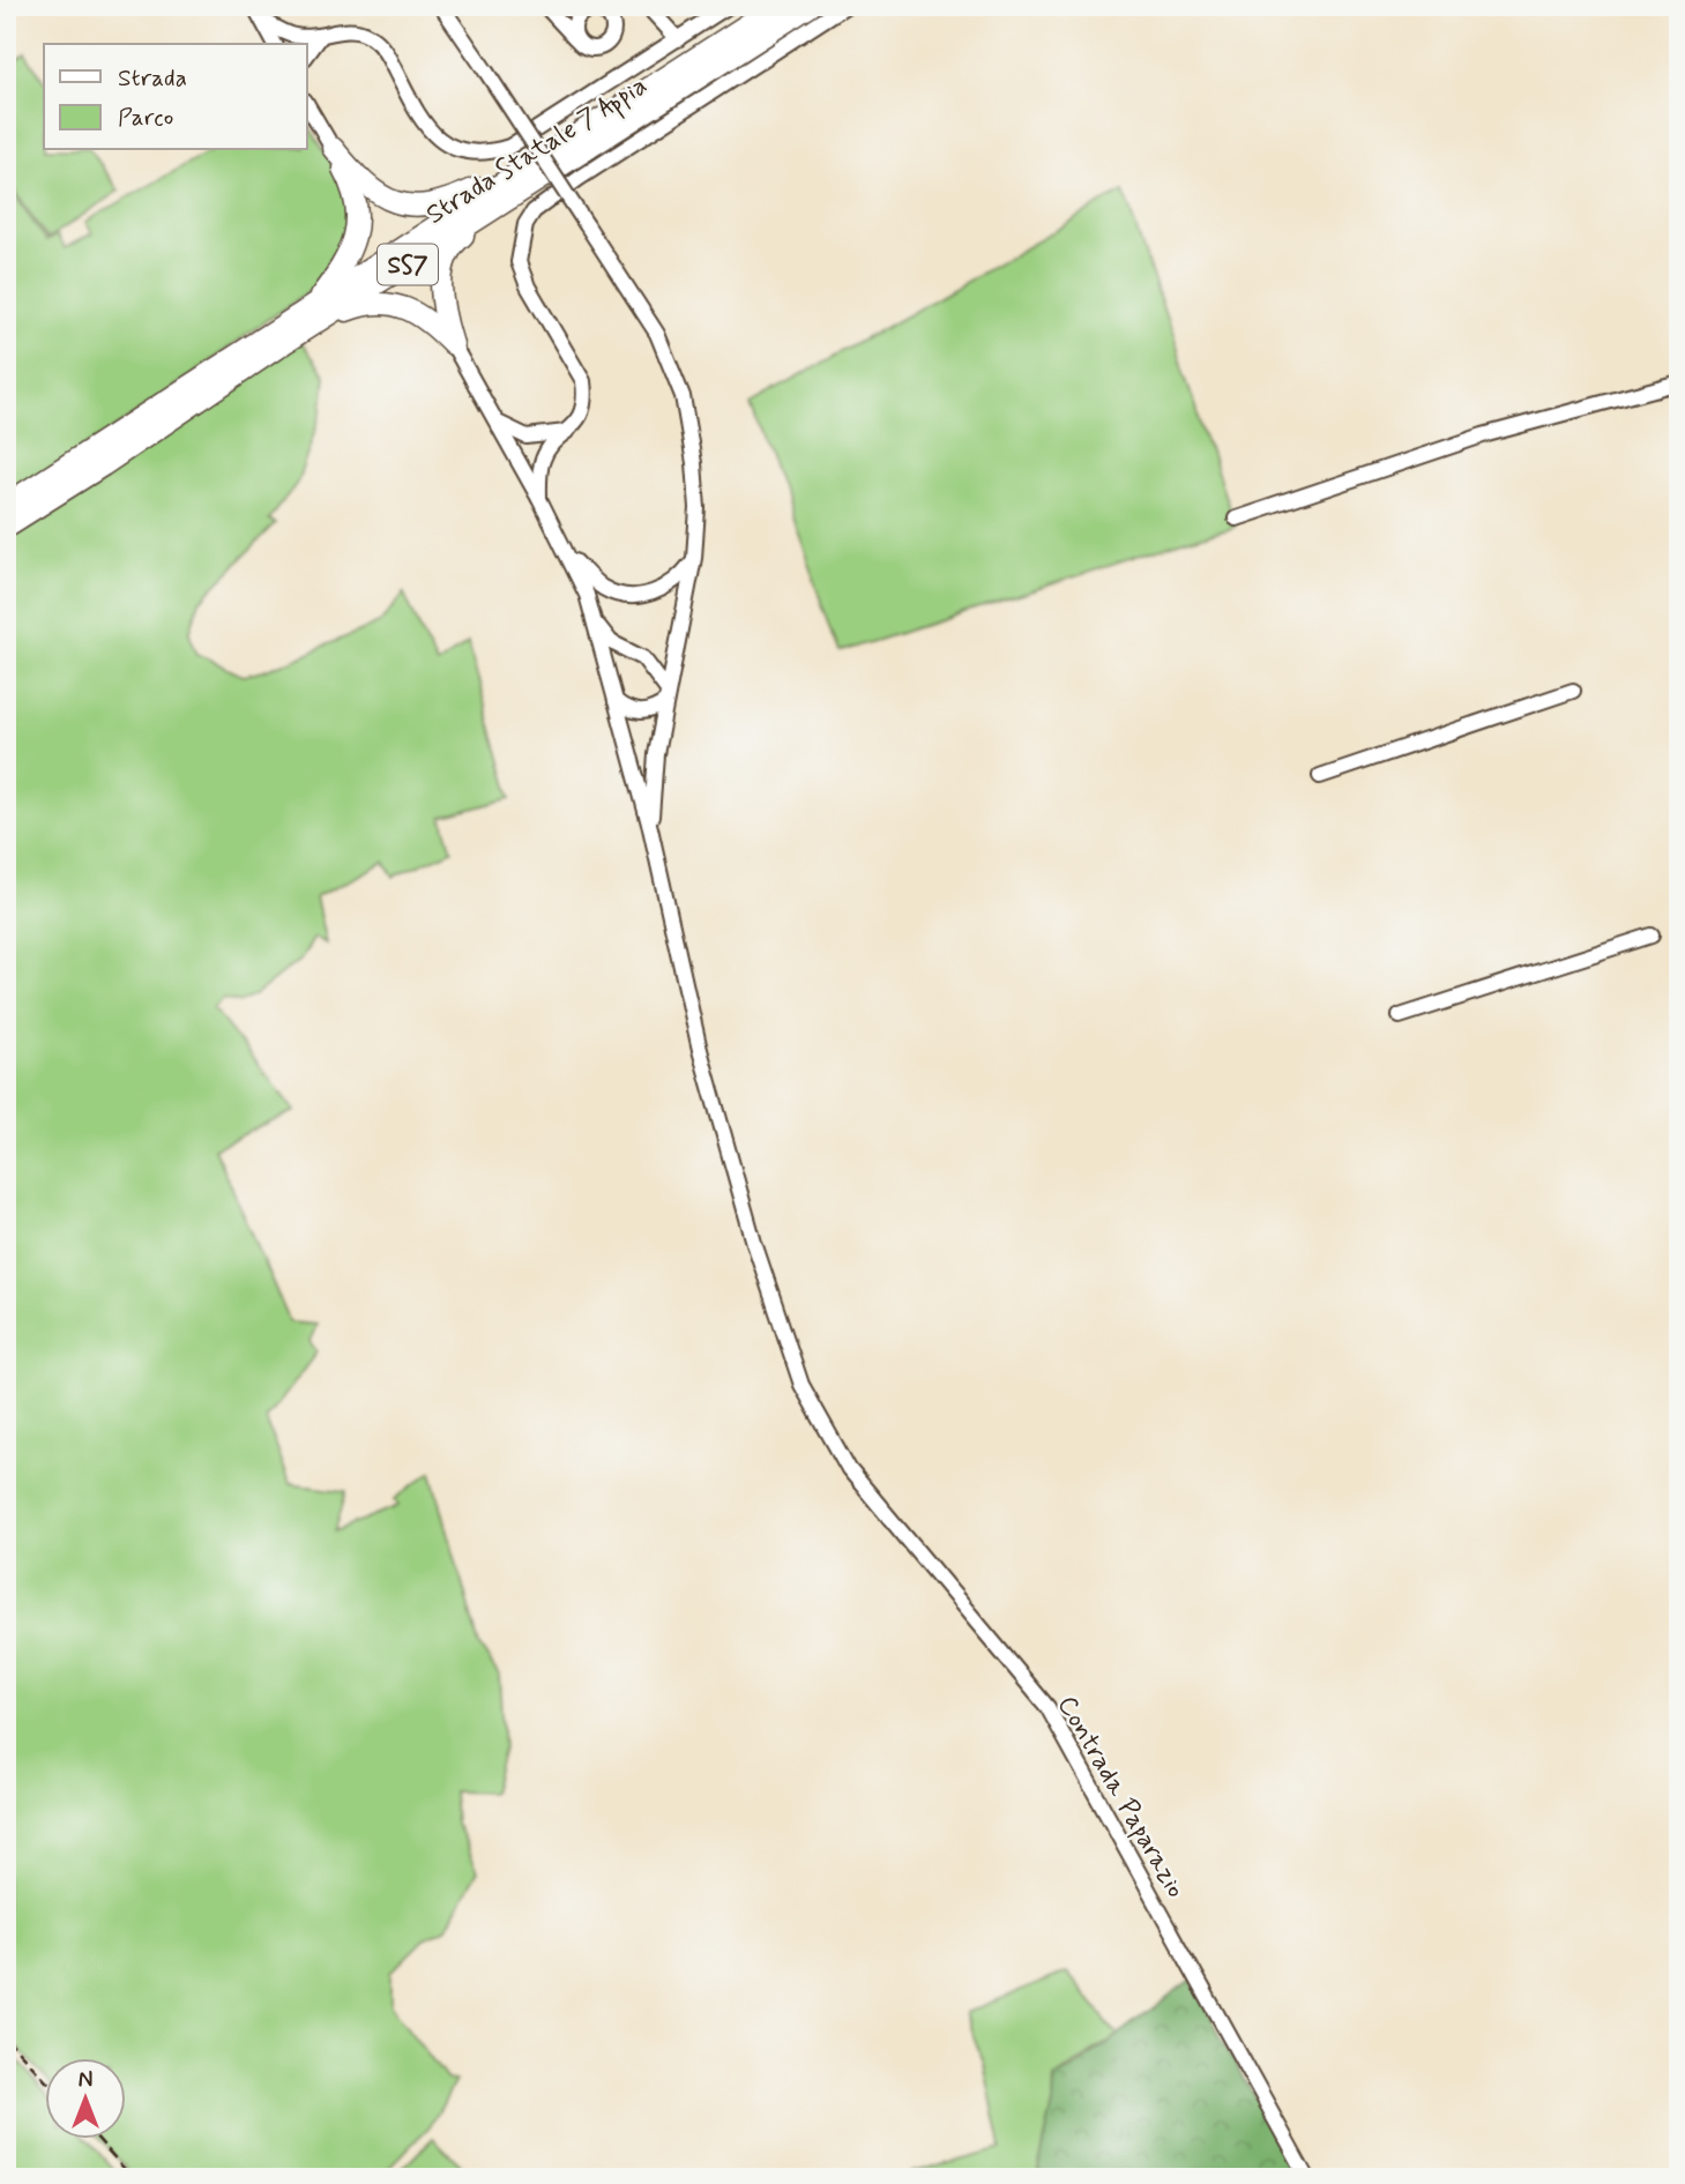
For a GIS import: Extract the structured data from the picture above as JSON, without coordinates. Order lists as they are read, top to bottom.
{
  "streets": {
    "highway": ["Strada Statale 7 Appia", "SS7"],
    "street": ["Contrada Paparazio"]
  },
  "legend": ["Strada", "Parco"],
  "north": "top"
}
